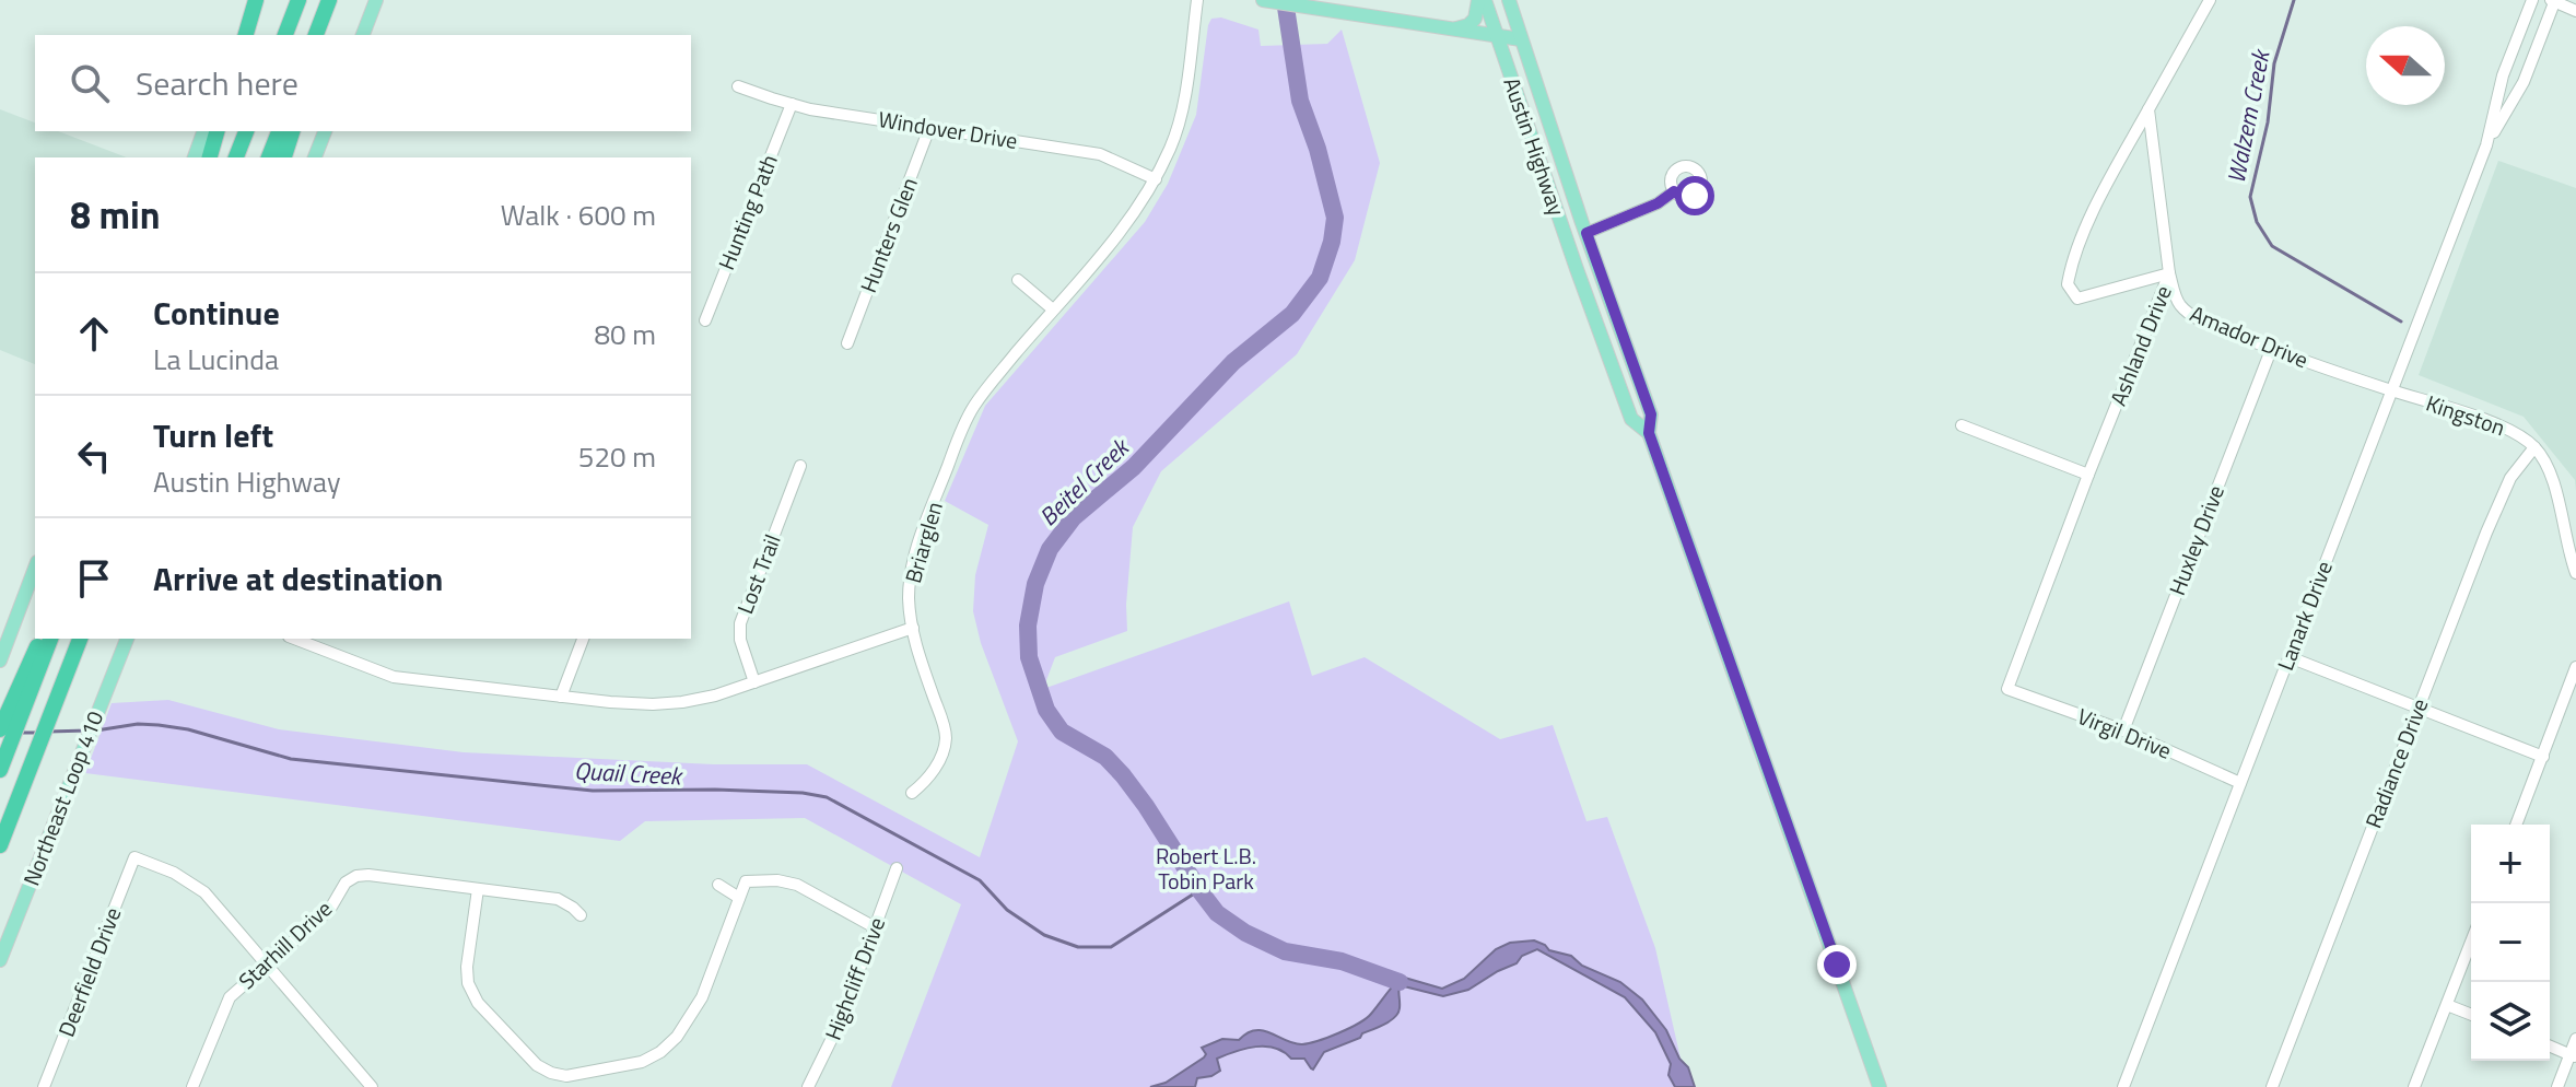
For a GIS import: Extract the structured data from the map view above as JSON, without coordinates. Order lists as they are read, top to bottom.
{
  "streets": {
    "main road": ["Austin Highway", "Northeast Loop 410"],
    "street": [
      "Windover Drive",
      "Hunting Path",
      "Hunters Glen",
      "Amador Drive",
      "Ashland Drive",
      "Kingston",
      "Huxley Drive",
      "Briarglen",
      "Lost Trail",
      "Lanark Drive",
      "Virgil Drive",
      "Radiance Drive",
      "Starhill Drive",
      "Deerfield Drive",
      "Highcliff Drive"
    ]
  },
  "crossings": [
    ["Windover Drive", "Hunting Path"],
    ["Windover Drive", "Hunters Glen"],
    ["Windover Drive", "Briarglen"],
    ["Amador Drive", "Ashland Drive"],
    ["Amador Drive", "Kingston"],
    ["Amador Drive", "Huxley Drive"],
    ["Amador Drive", "Lanark Drive"],
    ["Ashland Drive", "Virgil Drive"],
    ["Kingston", "Lanark Drive"],
    ["Kingston", "Radiance Drive"],
    ["Huxley Drive", "Virgil Drive"],
    ["Lanark Drive", "Virgil Drive"],
    ["Starhill Drive", "Deerfield Drive"]
  ],
  "water": ["Walzem Creek", "Beitel Creek", "Quail Creek"],
  "parks": ["Robert L.B. Tobin Park"],
  "north": "left",
  "page": {
    "search": "Search here",
    "heading": ["8 min", "Walk · 600 m"],
    "list": [
      ["Continue", "La Lucinda", "80 m"],
      ["Turn left", "Austin Highway", "520 m"],
      "Arrive at destination"
    ],
    "map_buttons": ["+", "−"]
  }
}
